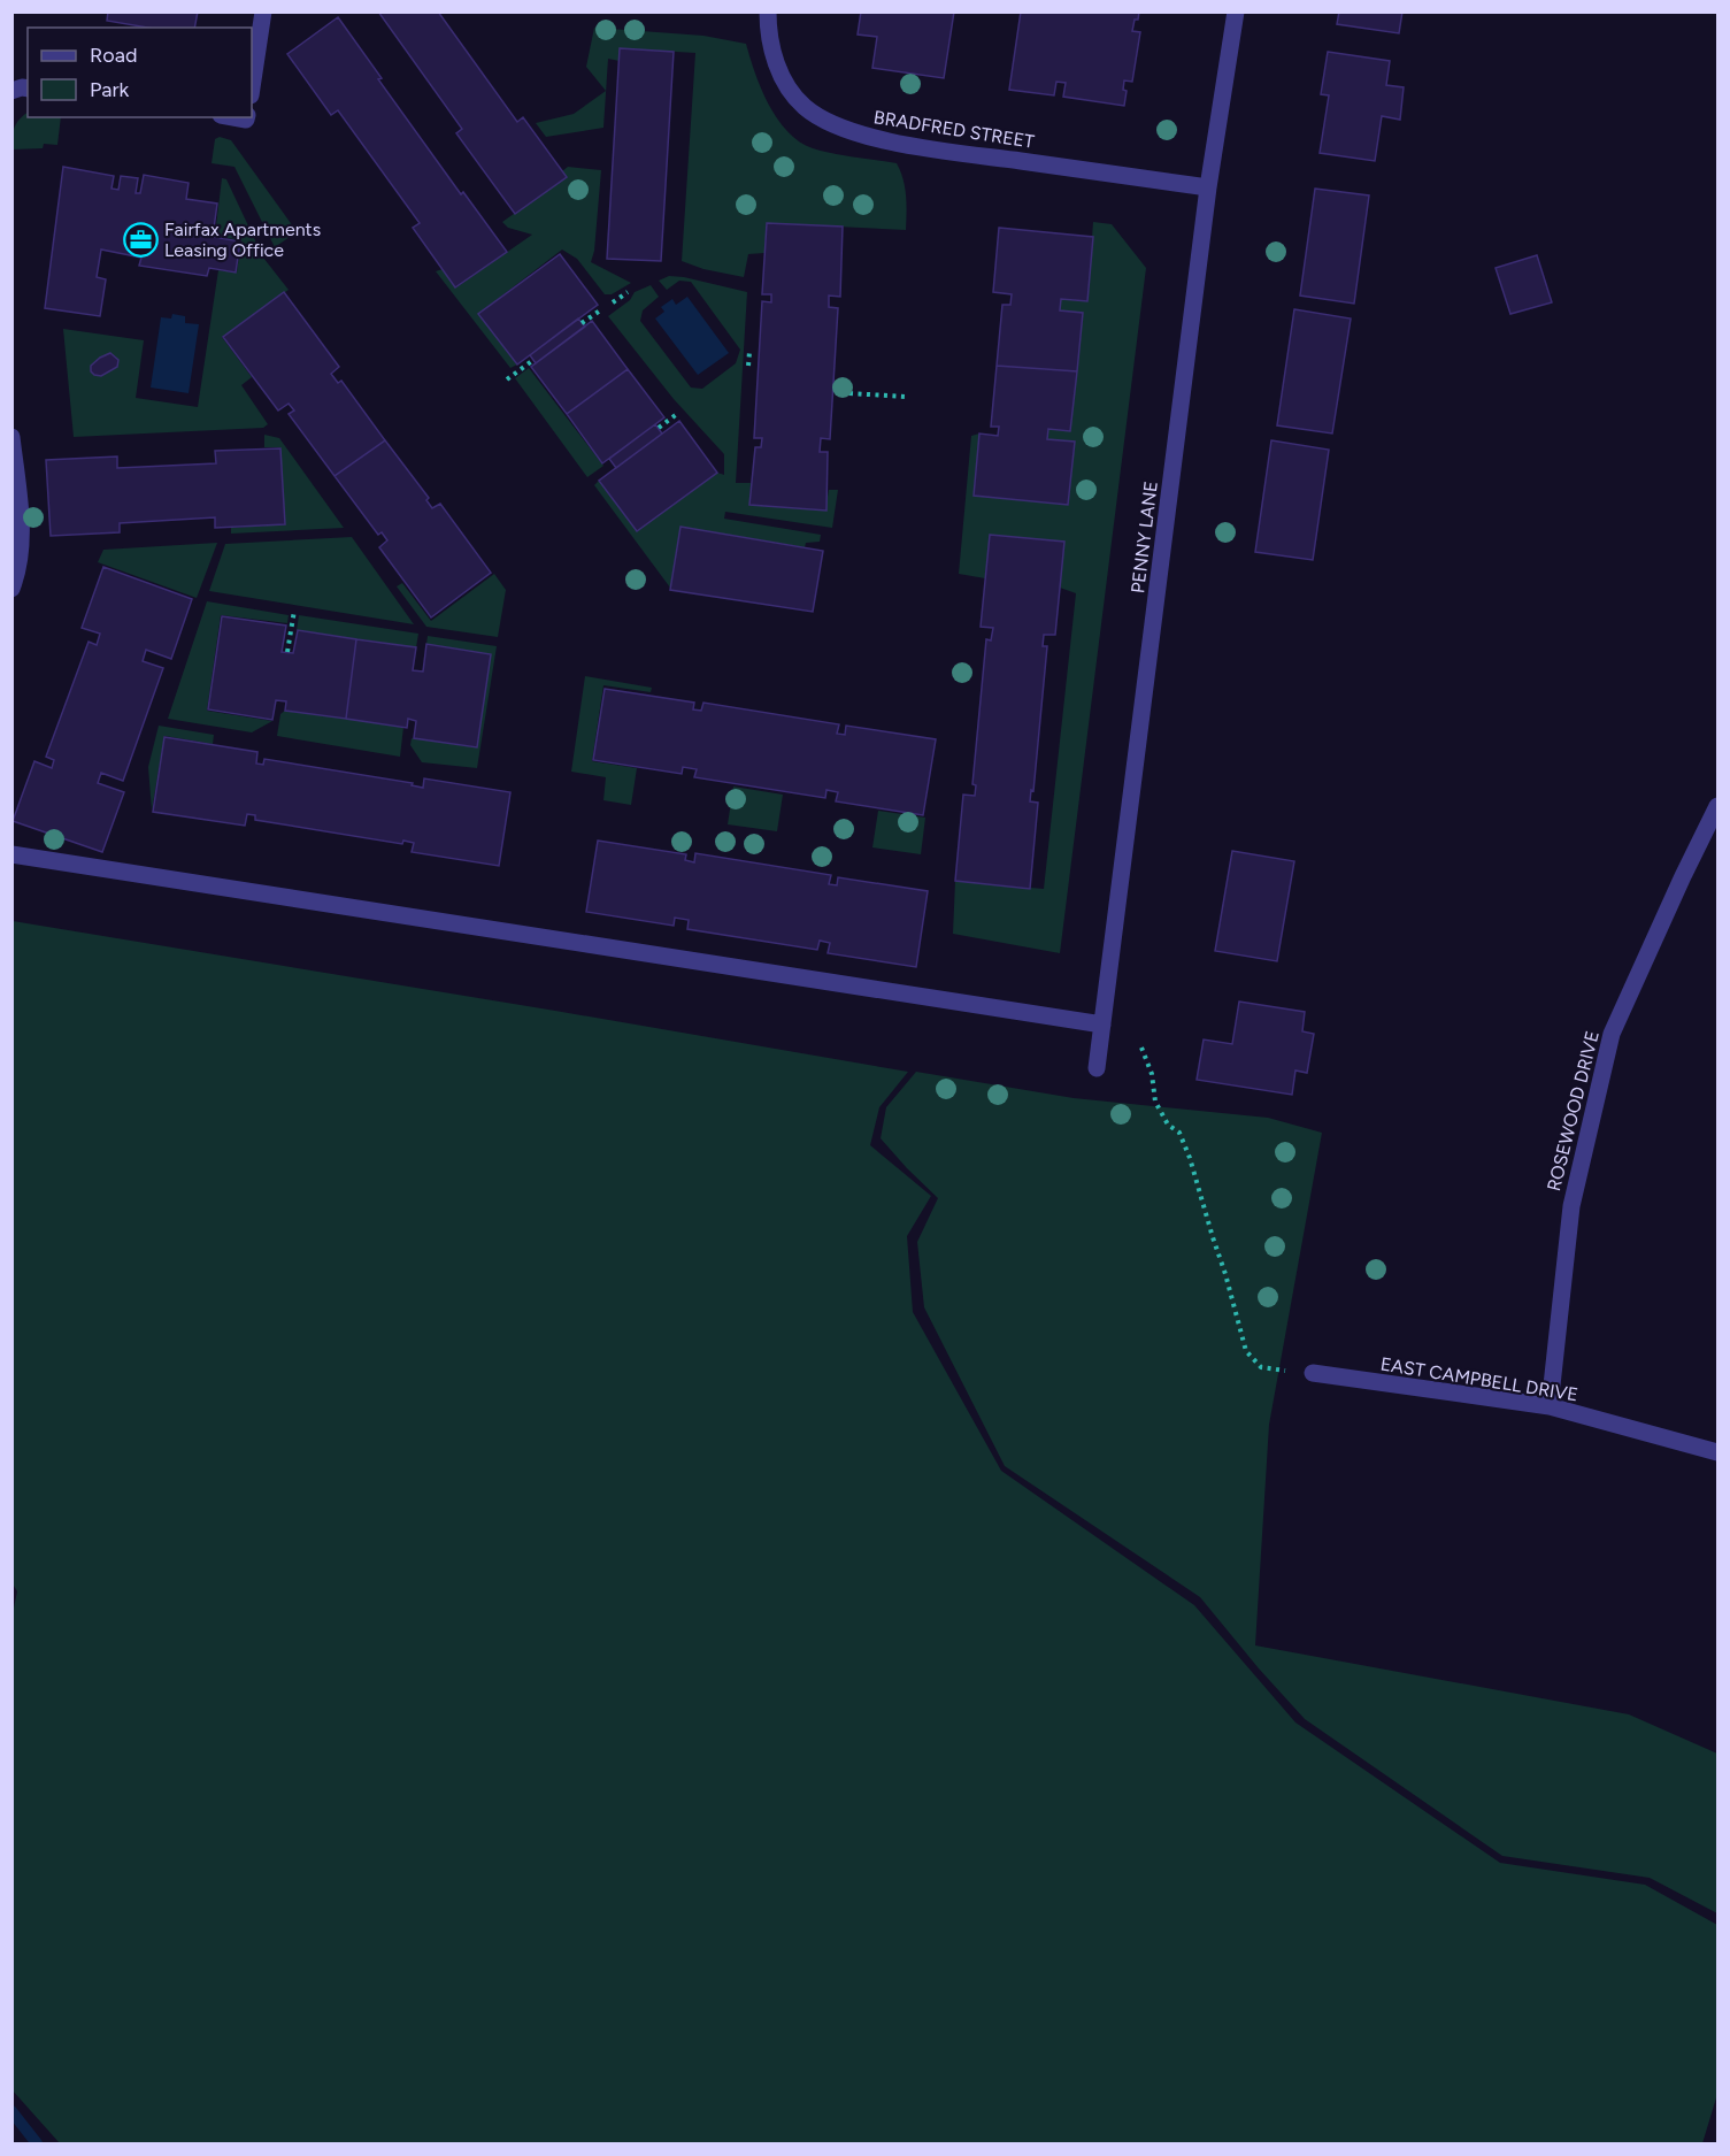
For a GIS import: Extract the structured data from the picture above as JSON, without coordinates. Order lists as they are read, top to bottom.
{
  "streets": {
    "street": [
      "BRADFRED STREET",
      "PENNY LANE",
      "ROSEWOOD DRIVE",
      "EAST CAMPBELL DRIVE"
    ]
  },
  "crossings": [
    ["BRADFRED STREET", "PENNY LANE"],
    ["ROSEWOOD DRIVE", "EAST CAMPBELL DRIVE"]
  ],
  "places": {
    "office": ["Fairfax Apartments Leasing Office"]
  },
  "legend": ["Road", "Park"]
}
